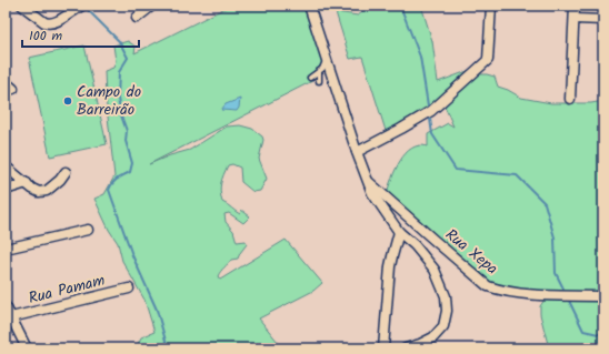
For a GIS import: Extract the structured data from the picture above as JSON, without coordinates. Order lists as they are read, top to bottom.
{
  "streets": {
    "street": ["Rua Xepa", "Rua Pamam"]
  },
  "places": ["Campo do Barreirão"],
  "scale_bar": "100 m"
}
